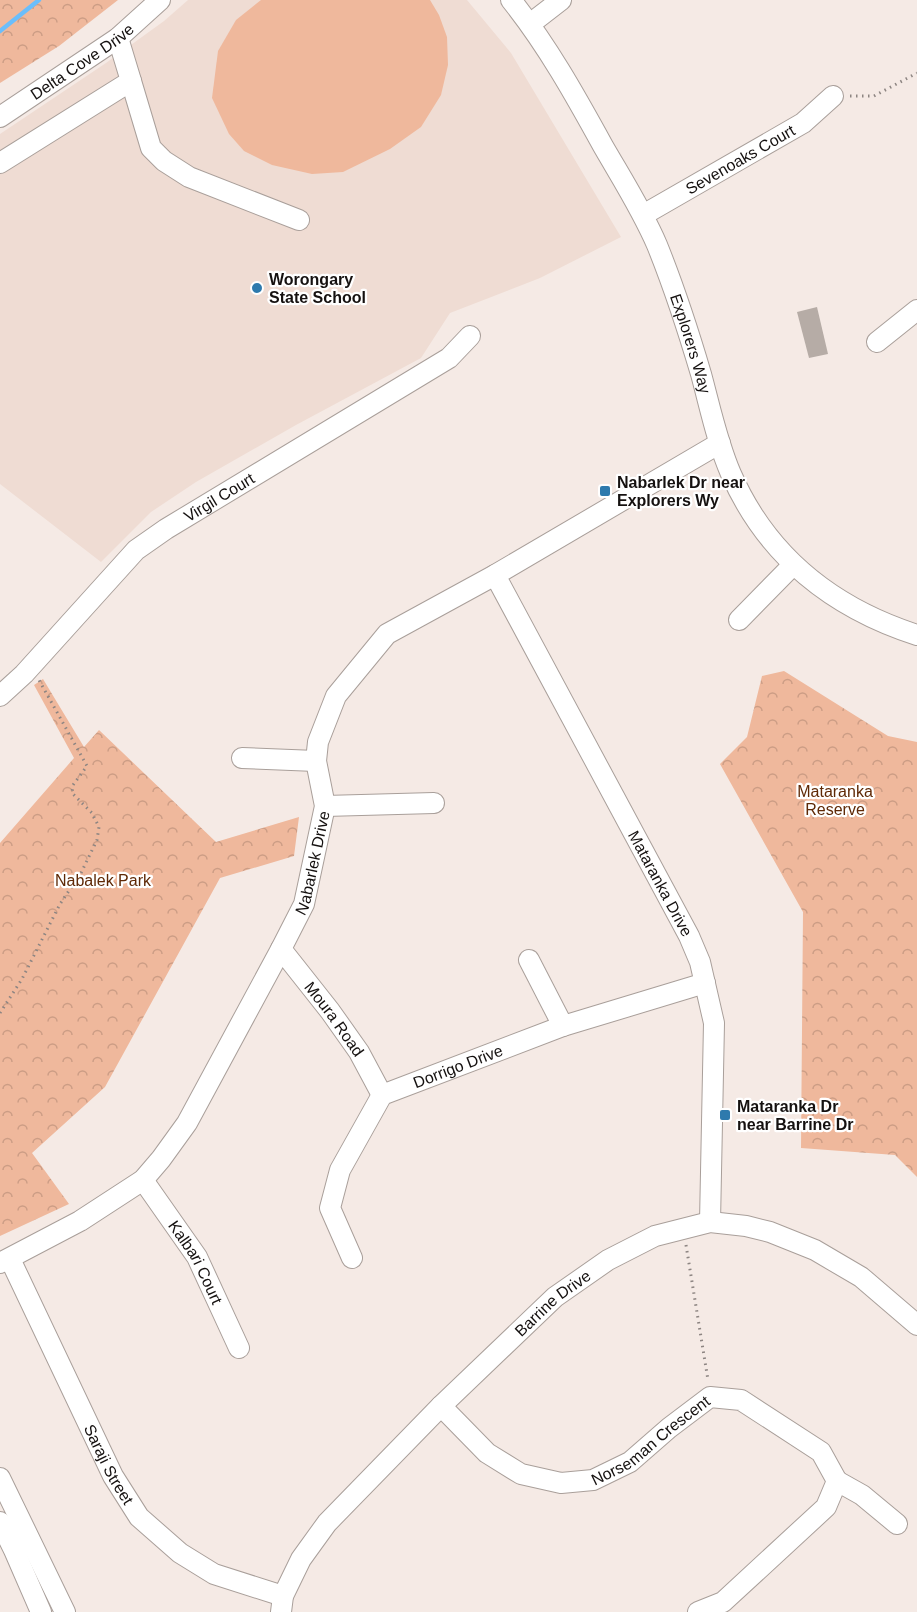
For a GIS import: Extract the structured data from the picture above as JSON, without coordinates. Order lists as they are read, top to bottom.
{
  "streets": {
    "street": [
      "Delta Cove Drive",
      "Sevenoaks Court",
      "Explorers Way",
      "Virgil Court",
      "Nabarlek Drive",
      "Mataranka Drive",
      "Moura Road",
      "Dorrigo Drive",
      "Kalbari Court",
      "Barrine Drive",
      "Norseman Crescent",
      "Saraji Street"
    ]
  },
  "crossings": [
    ["Sevenoaks Court", "Explorers Way"],
    ["Explorers Way", "Nabarlek Drive"],
    ["Nabarlek Drive", "Mataranka Drive"],
    ["Nabarlek Drive", "Moura Road"],
    ["Nabarlek Drive", "Kalbari Court"],
    ["Nabarlek Drive", "Saraji Street"],
    ["Mataranka Drive", "Dorrigo Drive"],
    ["Mataranka Drive", "Barrine Drive"],
    ["Moura Road", "Dorrigo Drive"],
    ["Barrine Drive", "Norseman Crescent"],
    ["Barrine Drive", "Saraji Street"]
  ],
  "parks": ["Mataranka Reserve", "Nabalek Park"],
  "places": {
    "other": ["Worongary State School"],
    "transit": ["Nabarlek Dr near Explorers Wy", "Mataranka Dr near Barrine Dr"]
  }
}
